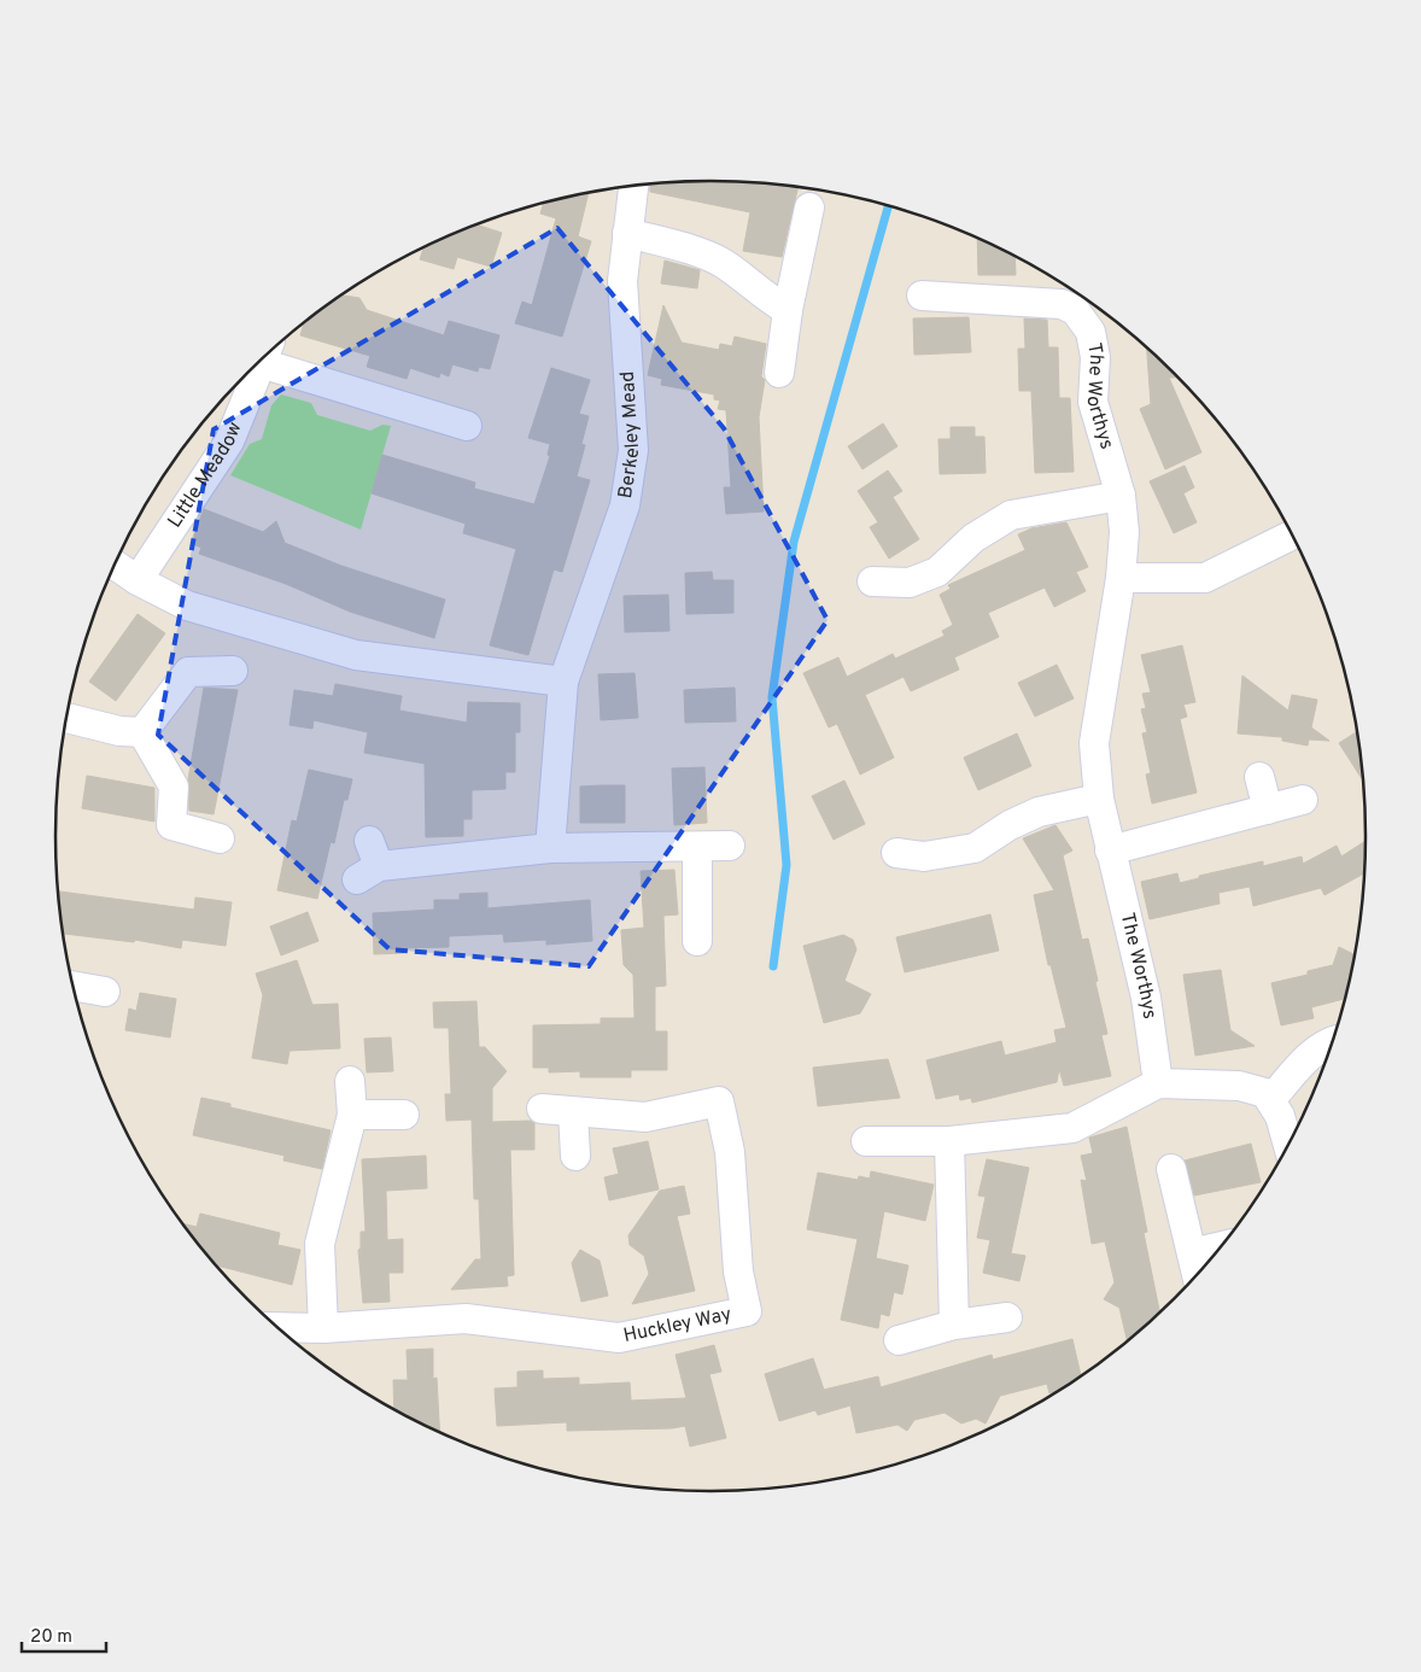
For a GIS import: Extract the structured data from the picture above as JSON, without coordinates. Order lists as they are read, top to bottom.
{
  "streets": {
    "street": [
      "The Worthys",
      "Berkeley Mead",
      "Little Meadow",
      "Huckley Way"
    ]
  },
  "scale_bar": "20 m"
}
